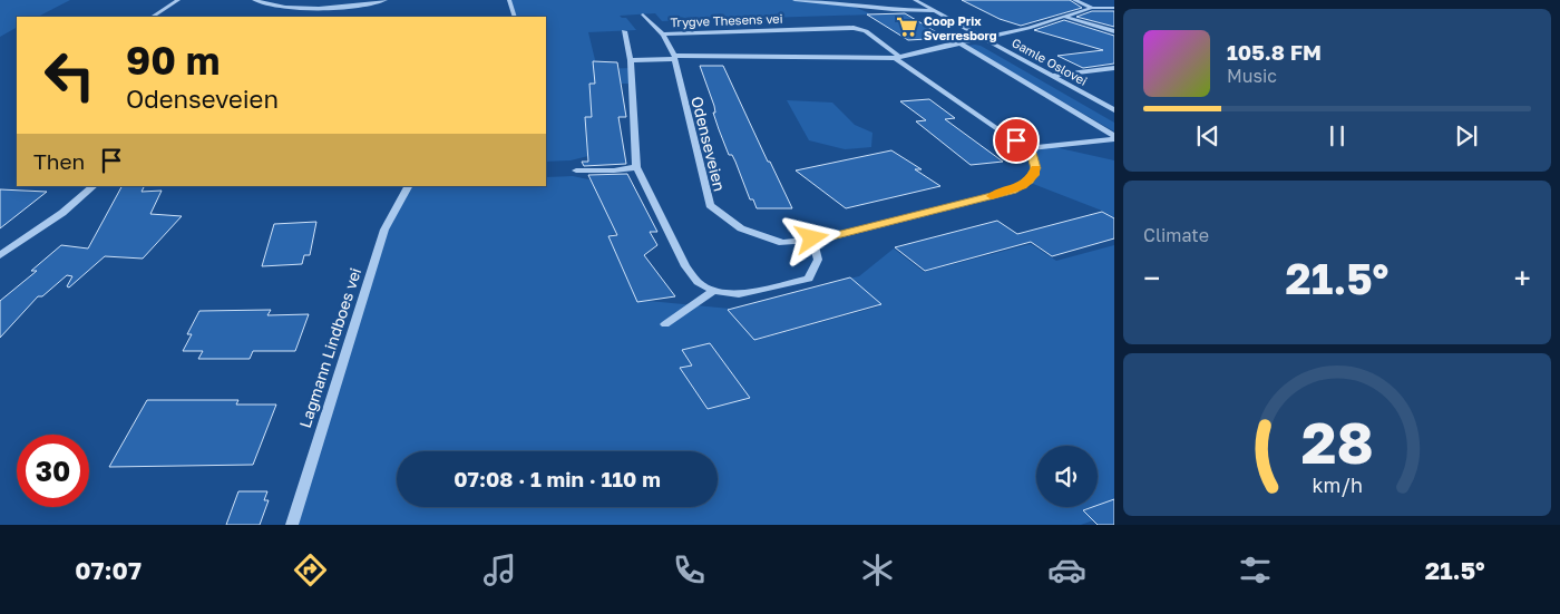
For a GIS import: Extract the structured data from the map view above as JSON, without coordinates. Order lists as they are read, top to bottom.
{
  "streets": {
    "street": [
      "Trygve Thesens vei",
      "Gamle Oslovei",
      "Odenseveien",
      "Lagmann Lindboes vei"
    ]
  },
  "crossings": [
    ["Trygve Thesens vei", "Odenseveien"]
  ],
  "places": {
    "supermarket": ["Coop Prix Sverresborg"]
  },
  "page": {
    "turn": ["90 m", "Odenseveien"],
    "song": ["105.8 FM", "Music"],
    "then": "Then",
    "tile": "Climate",
    "heat": ["−", "21.5°", "+"],
    "limit": "30",
    "trip": "07:08 · 1 min · 110 m",
    "tabs": ["07:07", "21.5°"],
    "gauge": ["28", "km/h"]
  }
}
